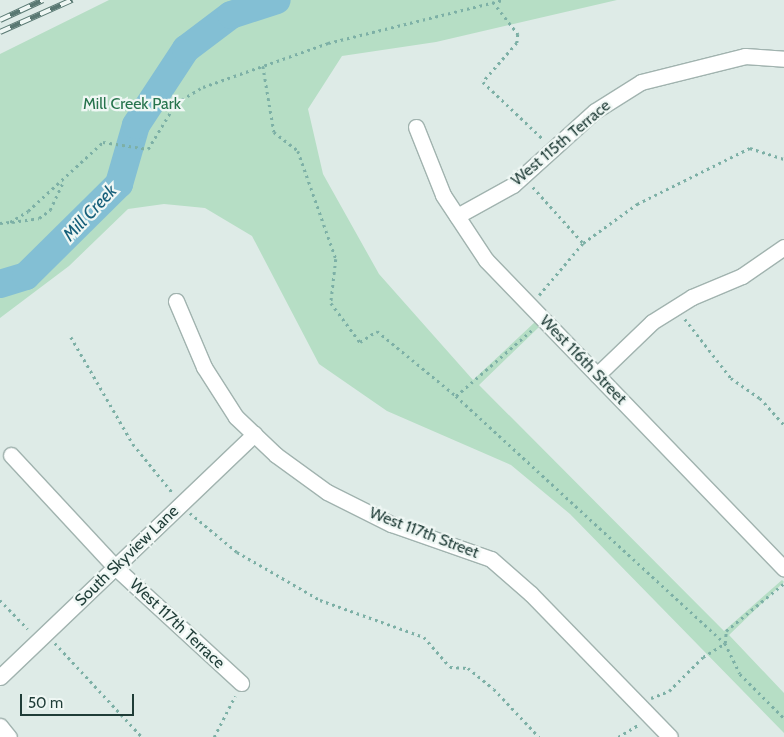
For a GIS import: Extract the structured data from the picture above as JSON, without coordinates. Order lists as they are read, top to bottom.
{
  "streets": {
    "street": [
      "West 115th Terrace",
      "West 116th Street",
      "West 117th Street",
      "South Skyview Lane",
      "West 117th Terrace"
    ]
  },
  "crossings": [
    ["West 115th Terrace", "West 116th Street"],
    ["West 117th Street", "South Skyview Lane"],
    ["South Skyview Lane", "West 117th Terrace"]
  ],
  "water": ["Mill Creek"],
  "parks": ["Mill Creek Park"],
  "scale_bar": "50 m"
}
